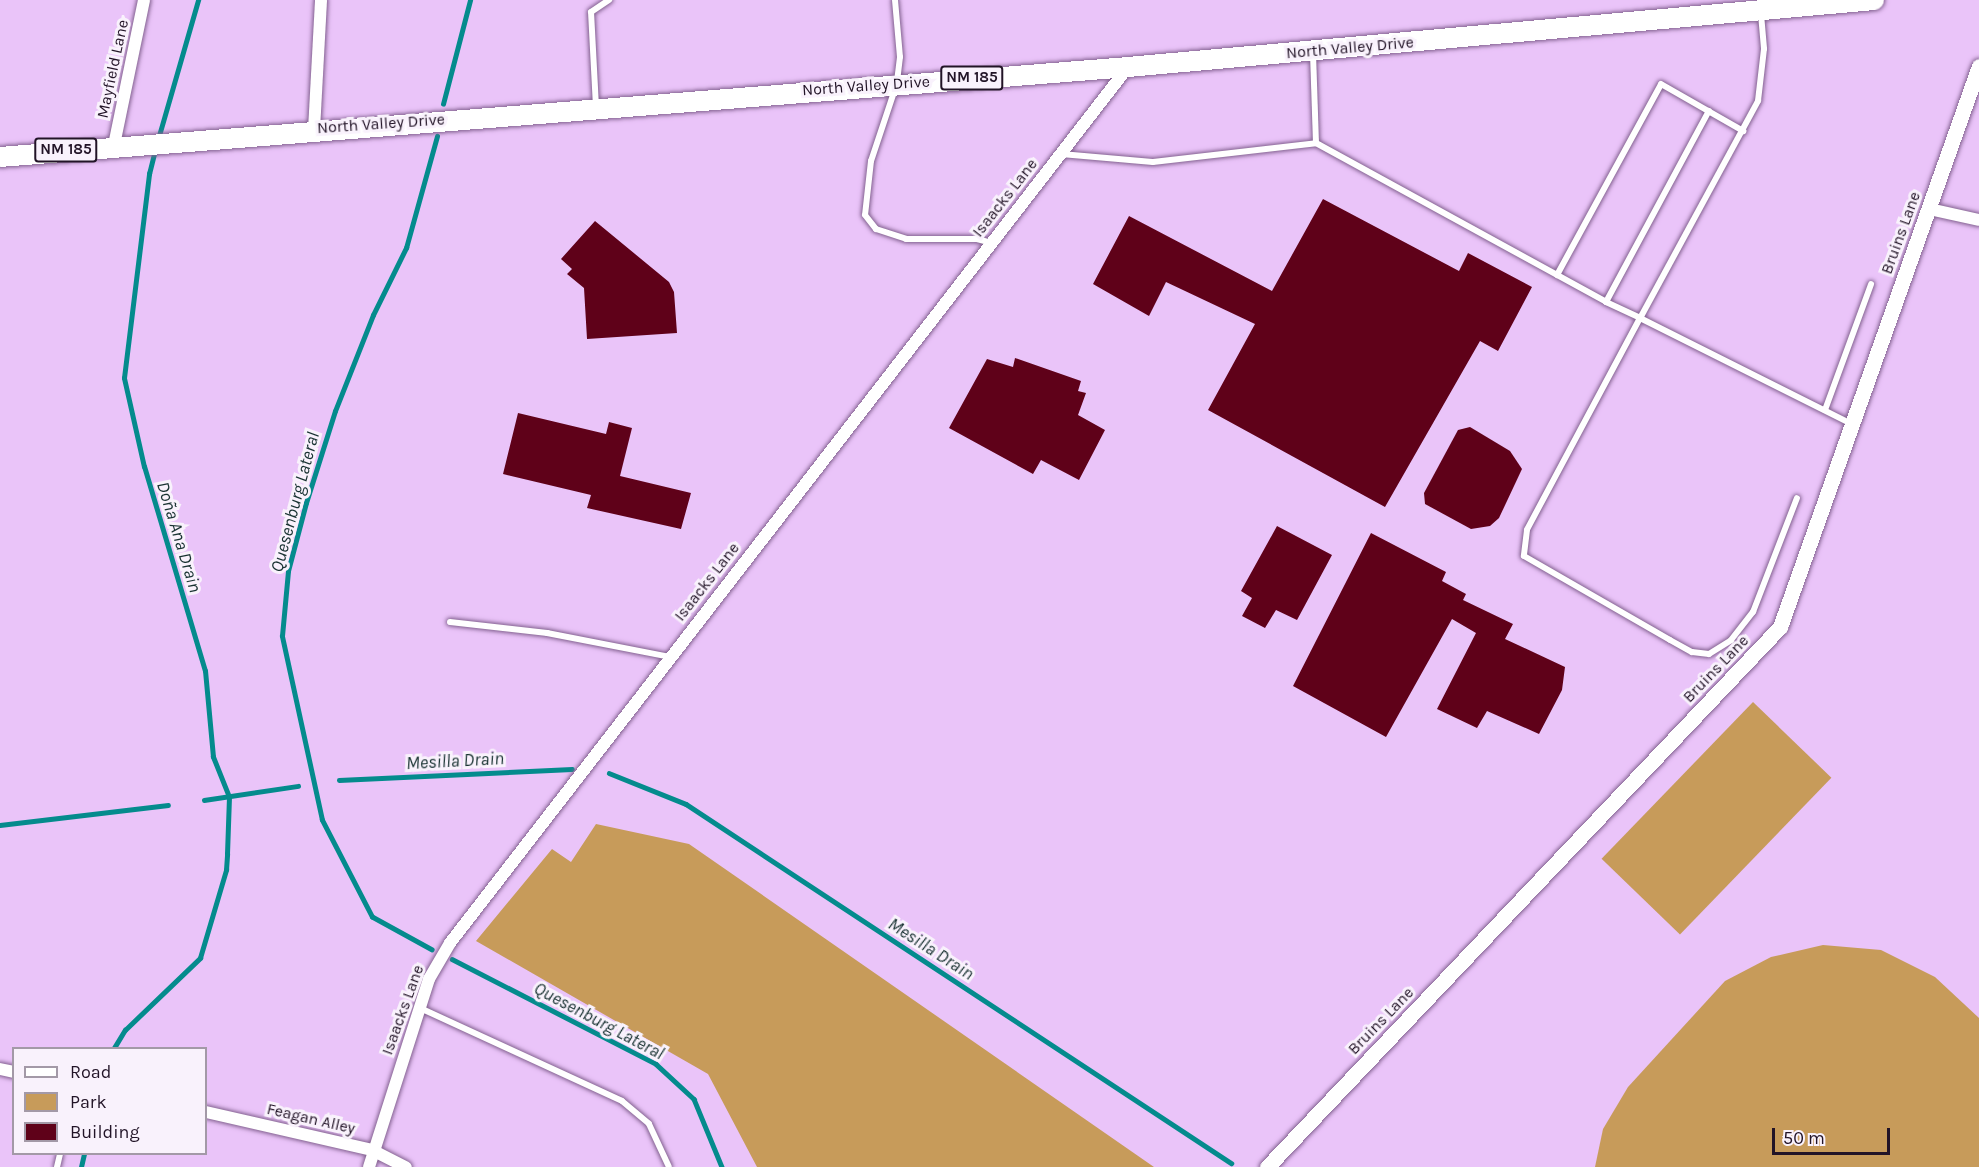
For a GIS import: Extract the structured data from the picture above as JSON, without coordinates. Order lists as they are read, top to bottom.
{
  "streets": {
    "main road": ["North Valley Drive", "NM 185"],
    "street": [
      "Mayfield Lane",
      "Isaacks Lane",
      "Bruins Lane",
      "Feagan Alley"
    ]
  },
  "crossings": [
    ["North Valley Drive", "Mayfield Lane"],
    ["North Valley Drive", "Isaacks Lane"],
    ["Isaacks Lane", "Feagan Alley"]
  ],
  "water": ["Quesenburg Lateral", "Doña Ana Drain", "Mesilla Drain"],
  "legend": ["Road", "Park", "Building"],
  "scale_bar": "50 m"
}
